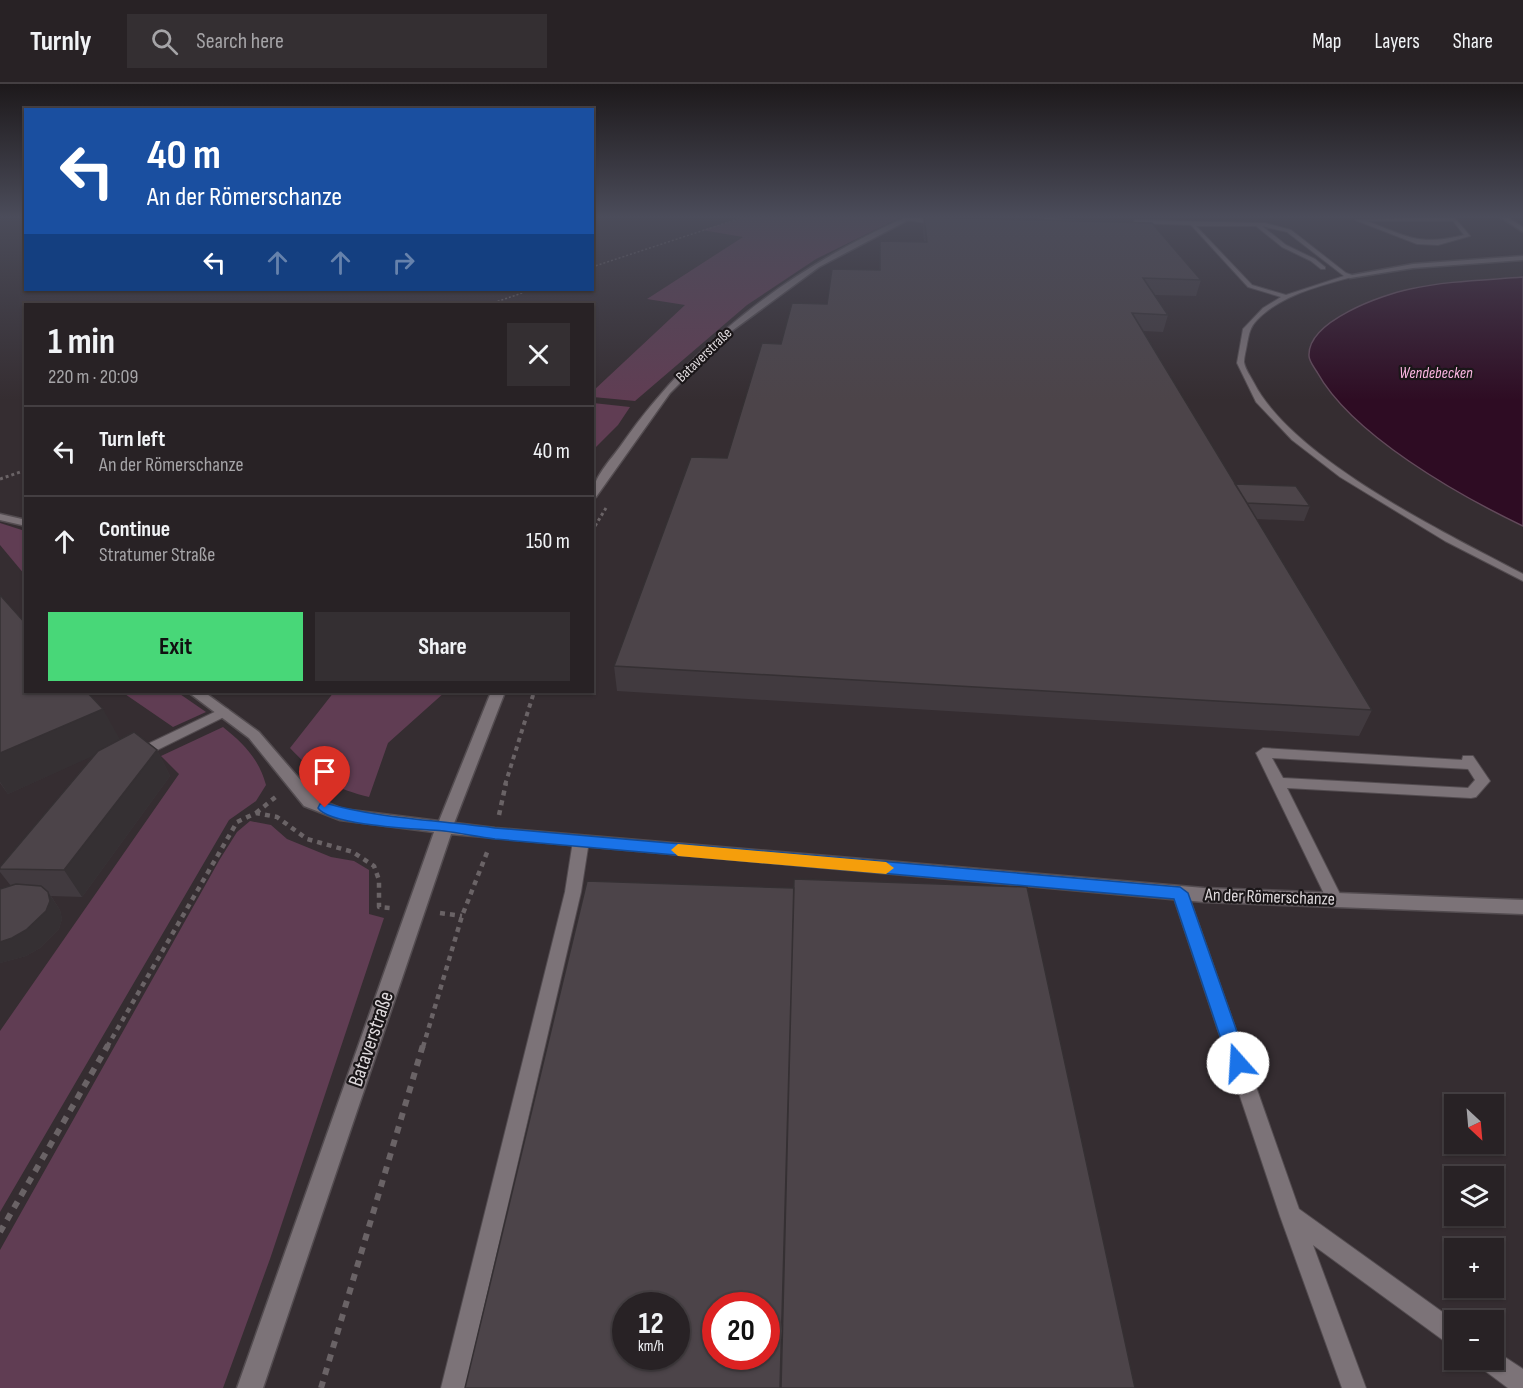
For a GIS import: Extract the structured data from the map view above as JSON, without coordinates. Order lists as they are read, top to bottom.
{
  "streets": {
    "street": ["Bataverstraße", "An der Römerschanze"]
  },
  "crossings": [
    ["Bataverstraße", "An der Römerschanze"]
  ],
  "water": ["Wendebecken"],
  "north": "bottom right",
  "page": {
    "header": "Turnly",
    "search": "Search here",
    "nav": ["Map", "Layers", "Share"],
    "turn": ["40 m", "An der Römerschanze"],
    "heading": ["1 min", "220 m · 20:09"],
    "list": [
      {
        "name": "Turn left",
        "note": "An der Römerschanze",
        "value": "40 m"
      },
      {
        "name": "Continue",
        "note": "Stratumer Straße",
        "value": "150 m"
      }
    ],
    "buttons": ["Exit", "Share"],
    "map_buttons": ["+", "−"],
    "speed": "12 km/h",
    "limit": "20"
  }
}
